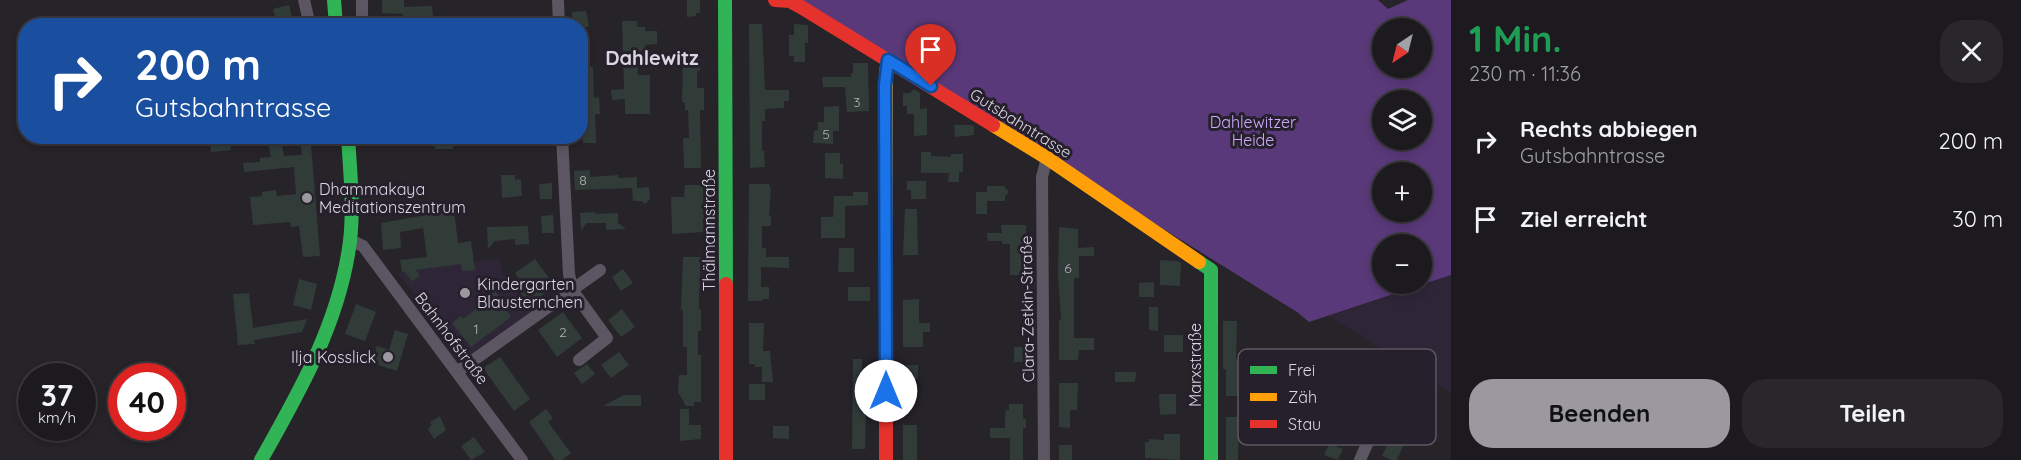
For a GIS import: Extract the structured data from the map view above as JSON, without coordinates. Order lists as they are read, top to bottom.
{
  "streets": {
    "street": [
      "Gutsbahntrasse",
      "Thälmannstraße",
      "Clara-Zetkin-Straße",
      "Bahnhofstraße",
      "Marxstraße"
    ]
  },
  "crossings": [
    ["Gutsbahntrasse", "Clara-Zetkin-Straße"],
    ["Gutsbahntrasse", "Marxstraße"]
  ],
  "districts": ["Dahlewitz"],
  "parks": ["Dahlewitzer Heide"],
  "places": ["Dhammakaya Meditationszentrum", "Kindergarten Blausternchen", "Ilja Kosslick"],
  "house_numbers": [
    "3",
    "5",
    "8",
    "6",
    "1",
    "2"
  ],
  "legend": ["Frei", "Zäh", "Stau"],
  "north": "bottom left",
  "page": {
    "heading": ["1 Min.", "230 m · 11:36"],
    "map_buttons": ["+", "−"],
    "turn": ["200 m", "Gutsbahntrasse"],
    "list": [
      {
        "name": "Rechts abbiegen",
        "note": "Gutsbahntrasse",
        "value": "200 m"
      },
      {
        "name": "Ziel erreicht",
        "value": "30 m"
      }
    ],
    "speed": "37 km/h",
    "limit": "40",
    "buttons": ["Beenden", "Teilen"]
  }
}
